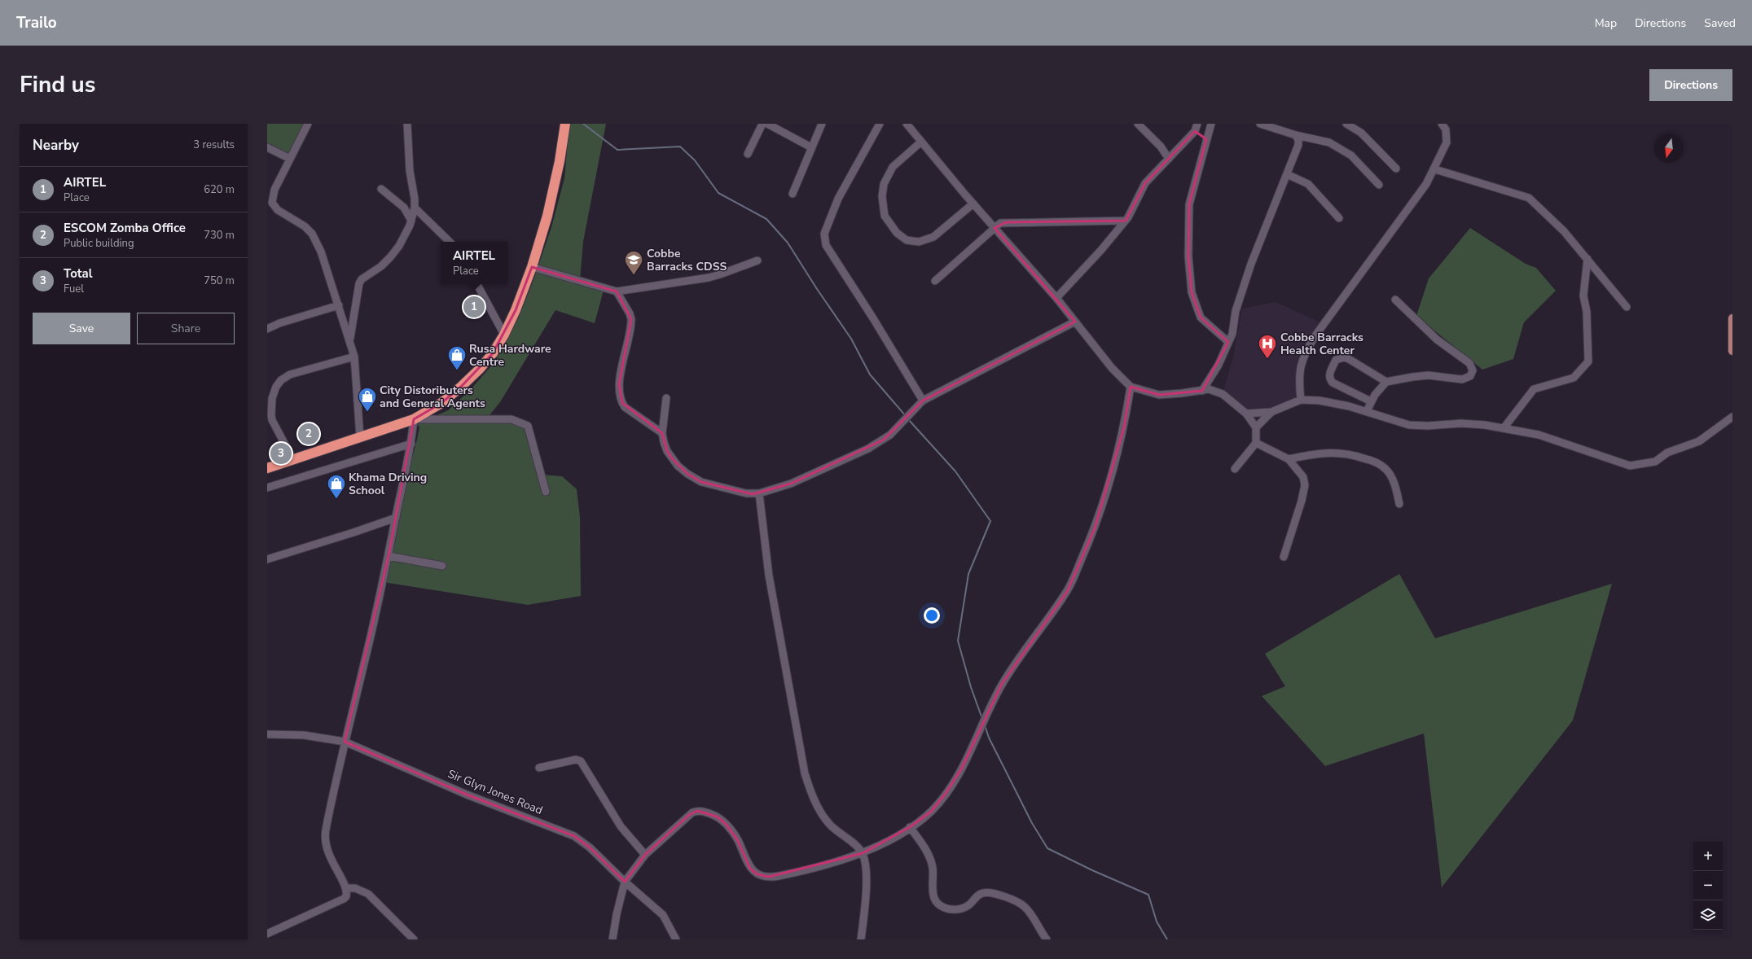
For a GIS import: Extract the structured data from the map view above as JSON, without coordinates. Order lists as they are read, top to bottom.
{
  "streets": {
    "street": ["Sir Glyn Jones Road"]
  },
  "places": {
    "school or university": ["Cobbe Barracks CDSS"],
    "hospital": ["Cobbe Barracks Health Center"],
    "shop": ["Rusa Hardware Centre", "City Distoributers and General Agents", "Khama Driving School"]
  },
  "north": "bottom",
  "page": {
    "header": "Trailo",
    "nav": ["Map", "Directions", "Saved"],
    "title": "Find us",
    "buttons": [
      "Directions",
      ["Save", "Share"]
    ],
    "heading": ["Nearby", "3 results"],
    "list": [
      {
        "mark": "1",
        "name": "AIRTEL",
        "note": "Place",
        "value": "620 m"
      },
      {
        "mark": "2",
        "name": "ESCOM Zomba Office",
        "note": "Public building",
        "value": "730 m"
      },
      {
        "mark": "3",
        "name": "Total",
        "note": "Fuel",
        "value": "750 m"
      }
    ],
    "popup": ["AIRTEL", "Place"],
    "pins": ["1", "2", "3"],
    "map_buttons": ["+", "−"]
  }
}
